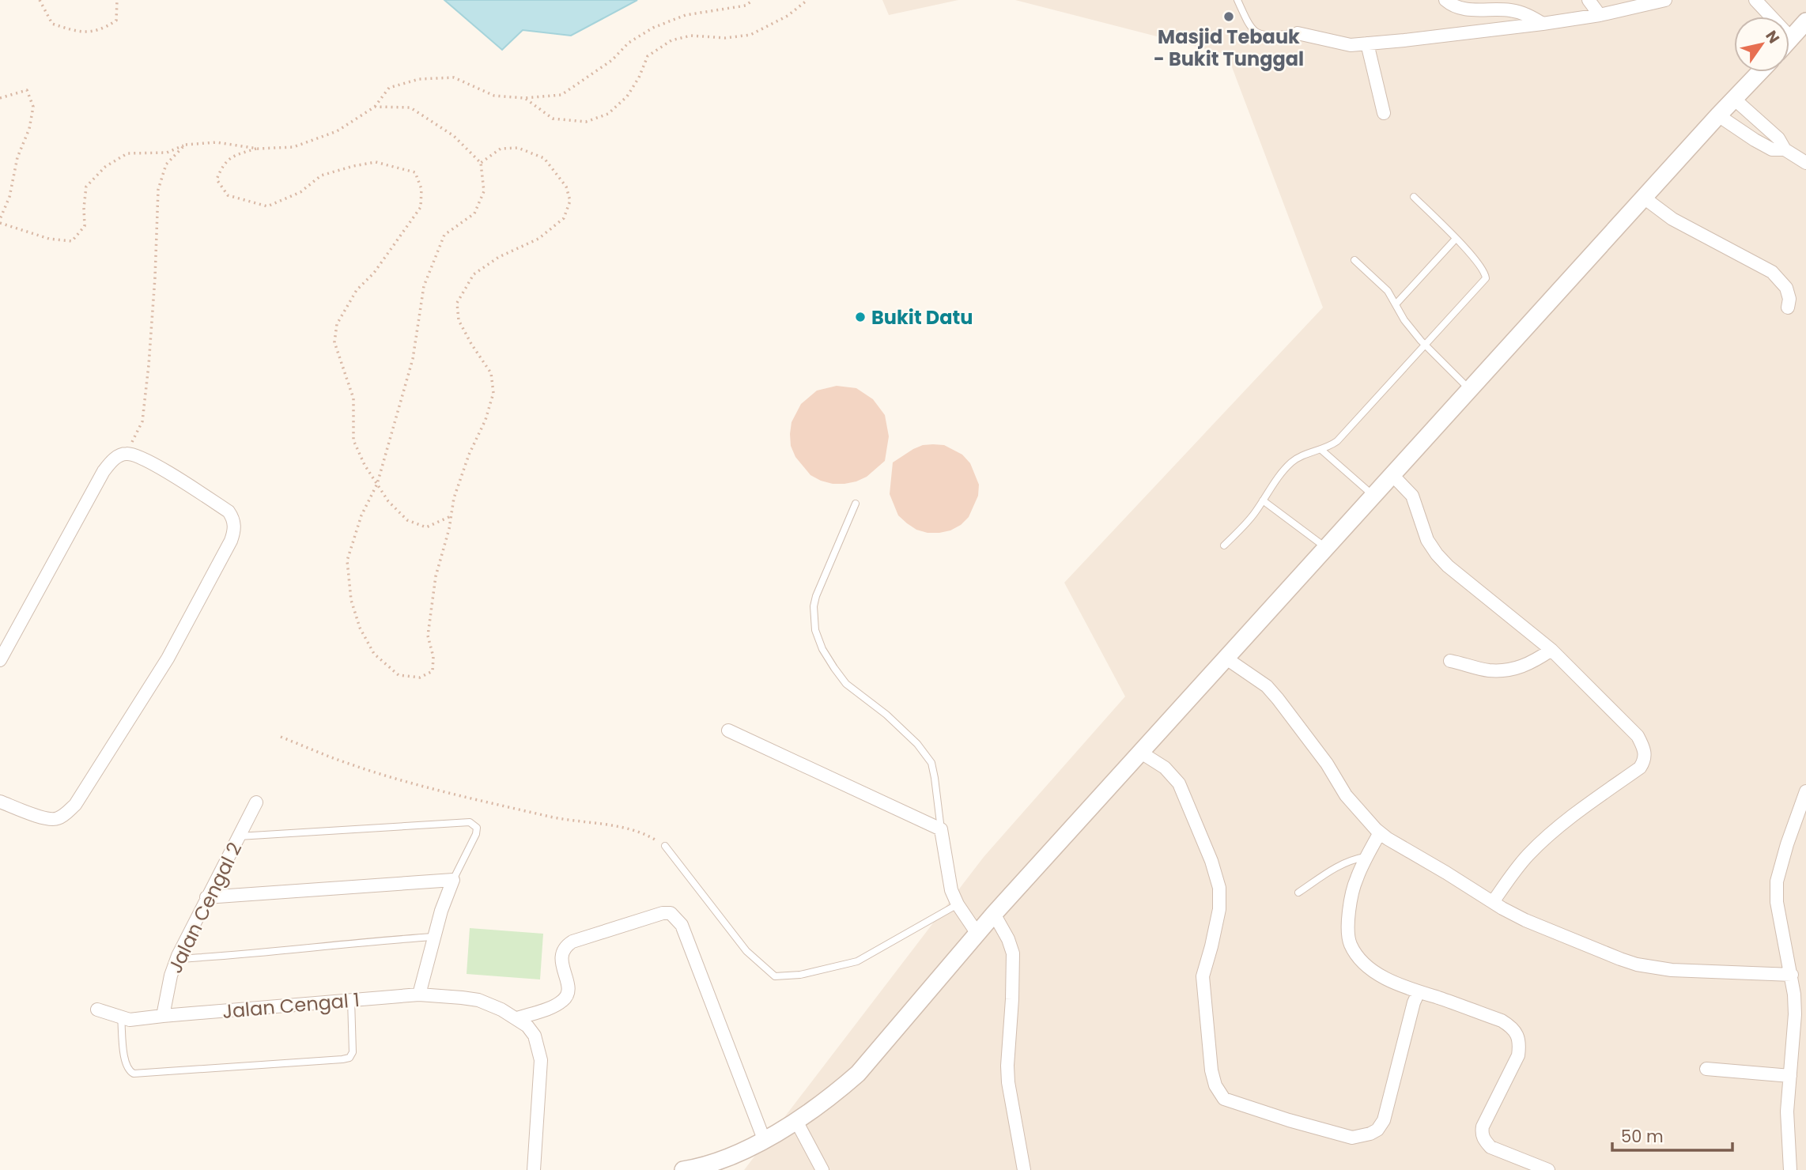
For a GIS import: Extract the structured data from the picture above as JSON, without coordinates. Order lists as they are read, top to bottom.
{
  "streets": {
    "street": ["Jalan Cengal 2", "Jalan Cengal 1"]
  },
  "crossings": [
    ["Jalan Cengal 2", "Jalan Cengal 1"]
  ],
  "places": ["Masjid Tebauk - Bukit Tunggal", "Bukit Datu"],
  "scale_bar": "50 m",
  "north": "top right"
}
